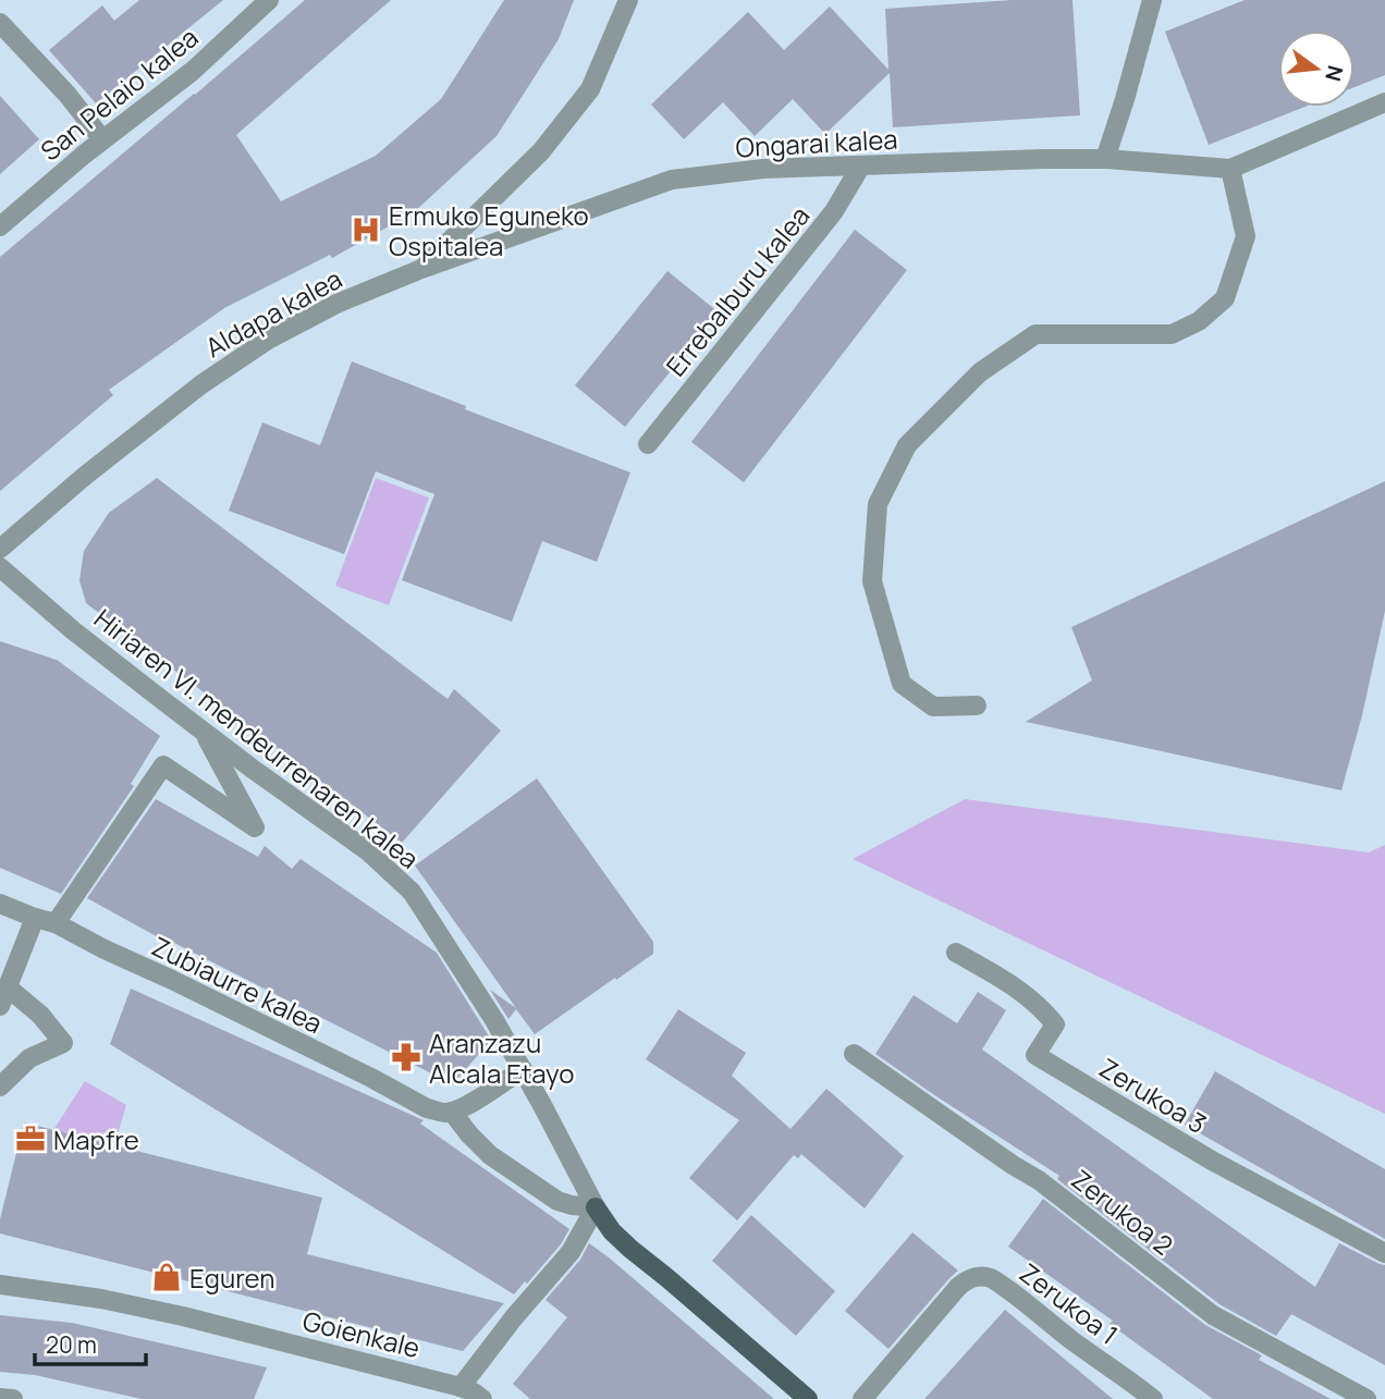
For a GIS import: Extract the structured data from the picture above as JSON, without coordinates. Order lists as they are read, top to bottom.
{
  "streets": {
    "street": [
      "San Pelaio kalea",
      "Ongarai kalea",
      "Errebalburu kalea",
      "Aldapa kalea",
      "Hiriaren VI. mendeurrenaren kalea",
      "Zubiaurre kalea",
      "Zerukoa 3",
      "Zerukoa 2",
      "Zerukoa 1",
      "Goienkale"
    ]
  },
  "crossings": [
    ["Ongarai kalea", "Errebalburu kalea"],
    ["Ongarai kalea", "Aldapa kalea"]
  ],
  "places": {
    "hospital": ["Ermuko Eguneko Ospitalea"],
    "pharmacy": ["Aranzazu Alcala Etayo"],
    "office": ["Mapfre"],
    "shop": ["Eguren"]
  },
  "scale_bar": "20 m",
  "north": "right"
}
